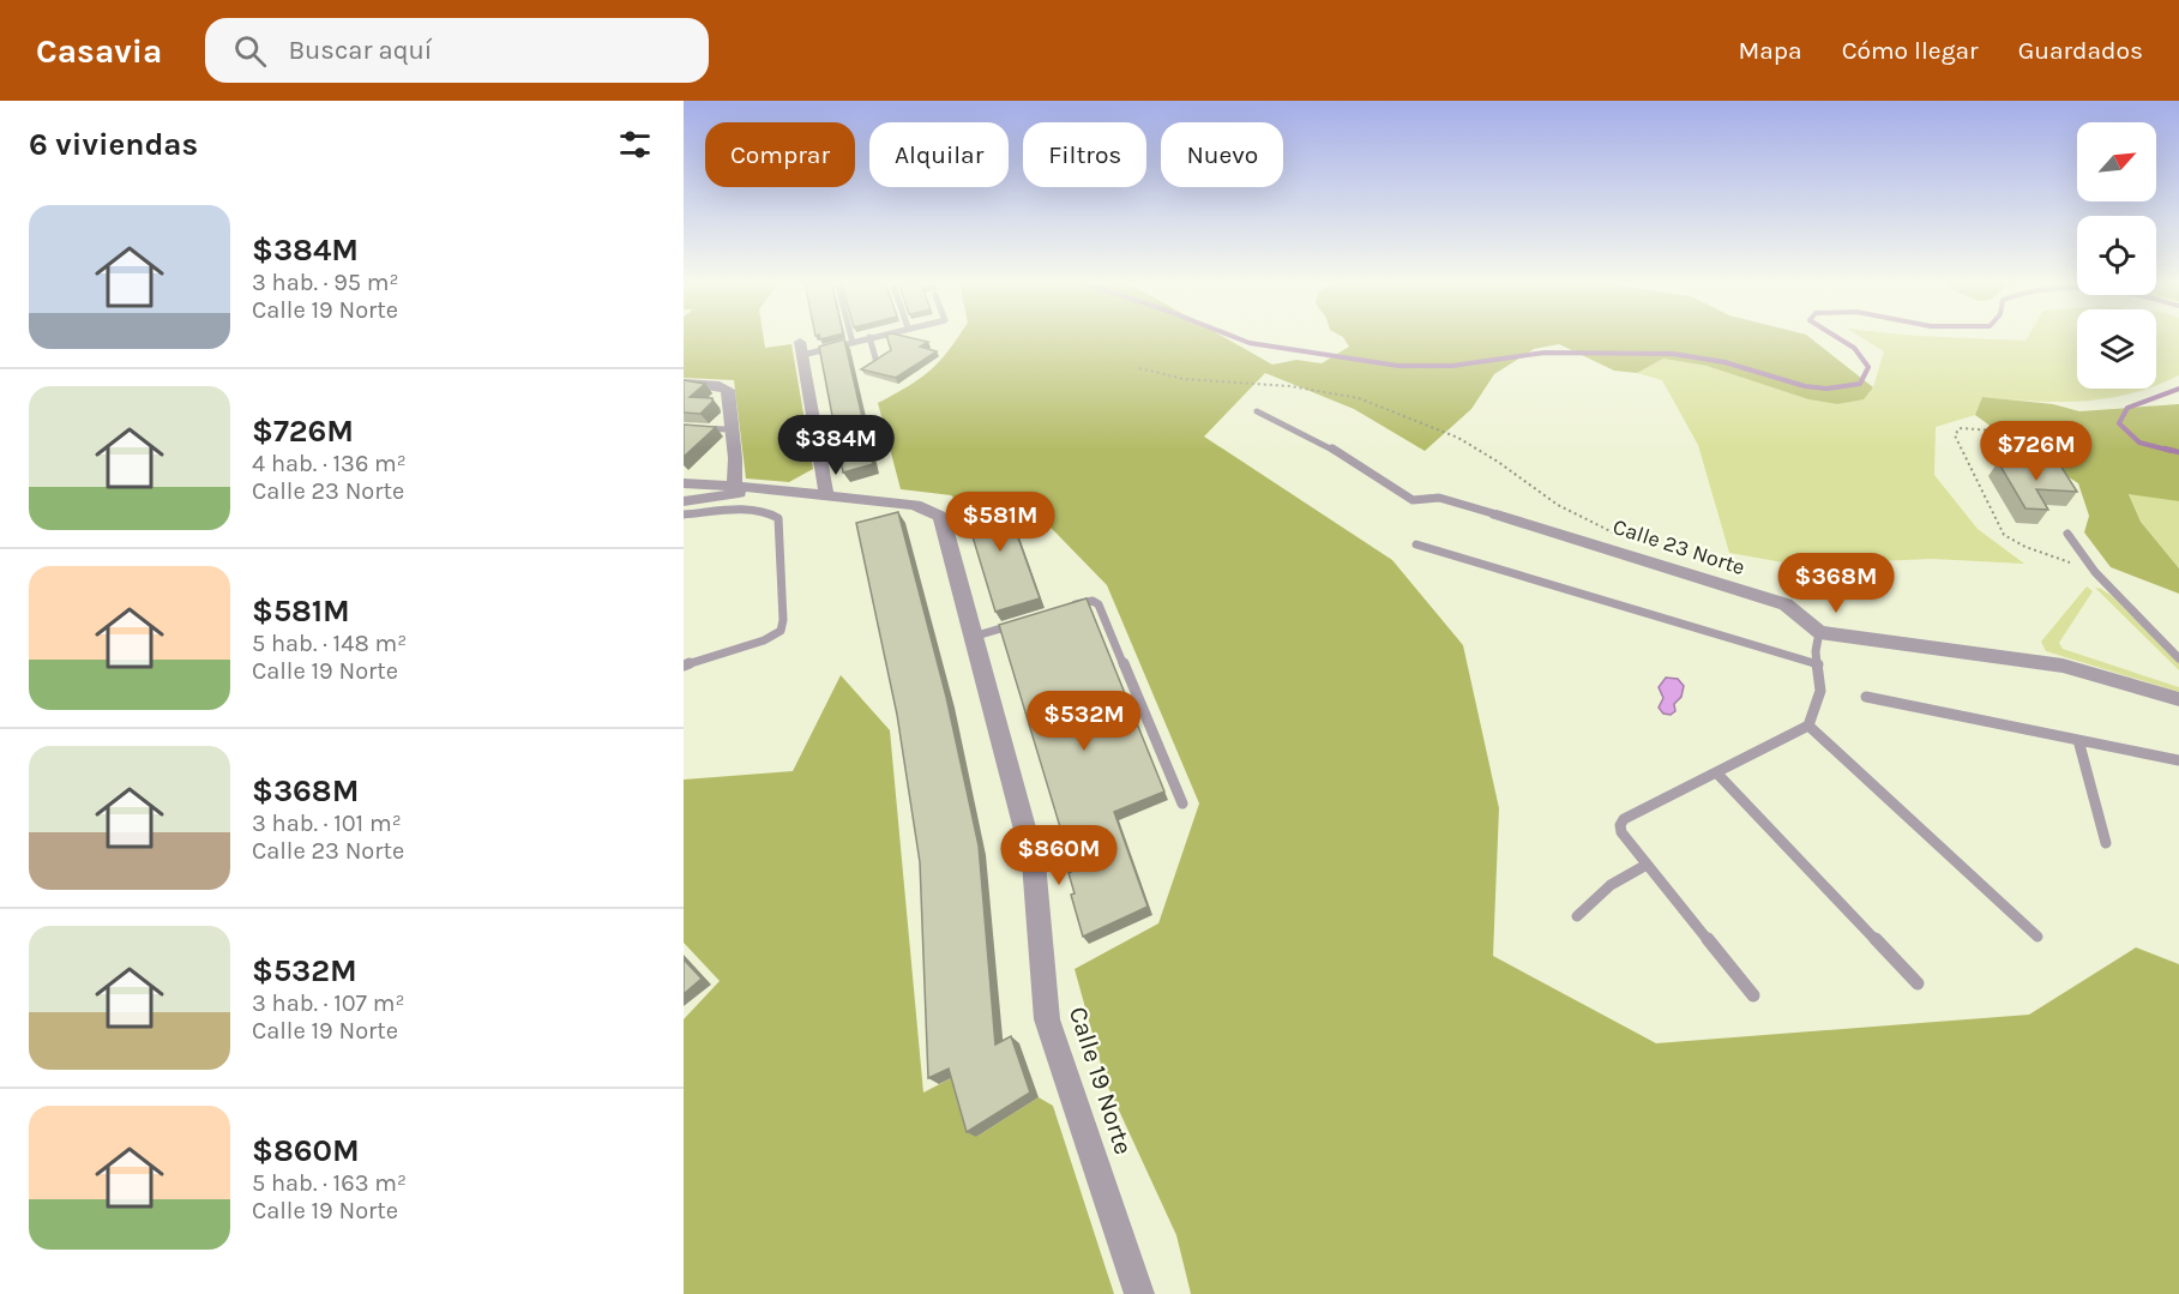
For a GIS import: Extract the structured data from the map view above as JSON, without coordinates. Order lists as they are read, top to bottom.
{
  "streets": {
    "street": ["Calle 23 Norte", "Calle 19 Norte"]
  },
  "north": "top right",
  "page": {
    "header": "Casavia",
    "search": "Buscar aquí",
    "nav": ["Mapa", "Cómo llegar", "Guardados"],
    "heading": "6 viviendas",
    "chip": [
      "Comprar",
      "Alquilar",
      "Filtros",
      "Nuevo"
    ],
    "list": [
      {
        "name": "$384M",
        "note": "3 hab. · 95 m² · Calle 19 Norte"
      },
      {
        "name": "$726M",
        "note": "4 hab. · 136 m² · Calle 23 Norte"
      },
      {
        "name": "$581M",
        "note": "5 hab. · 148 m² · Calle 19 Norte"
      },
      {
        "name": "$368M",
        "note": "3 hab. · 101 m² · Calle 23 Norte"
      },
      {
        "name": "$532M",
        "note": "3 hab. · 107 m² · Calle 19 Norte"
      },
      {
        "name": "$860M",
        "note": "5 hab. · 163 m² · Calle 19 Norte"
      }
    ],
    "price": [
      "$384M",
      "$726M",
      "$581M",
      "$368M",
      "$532M",
      "$860M"
    ]
  }
}
